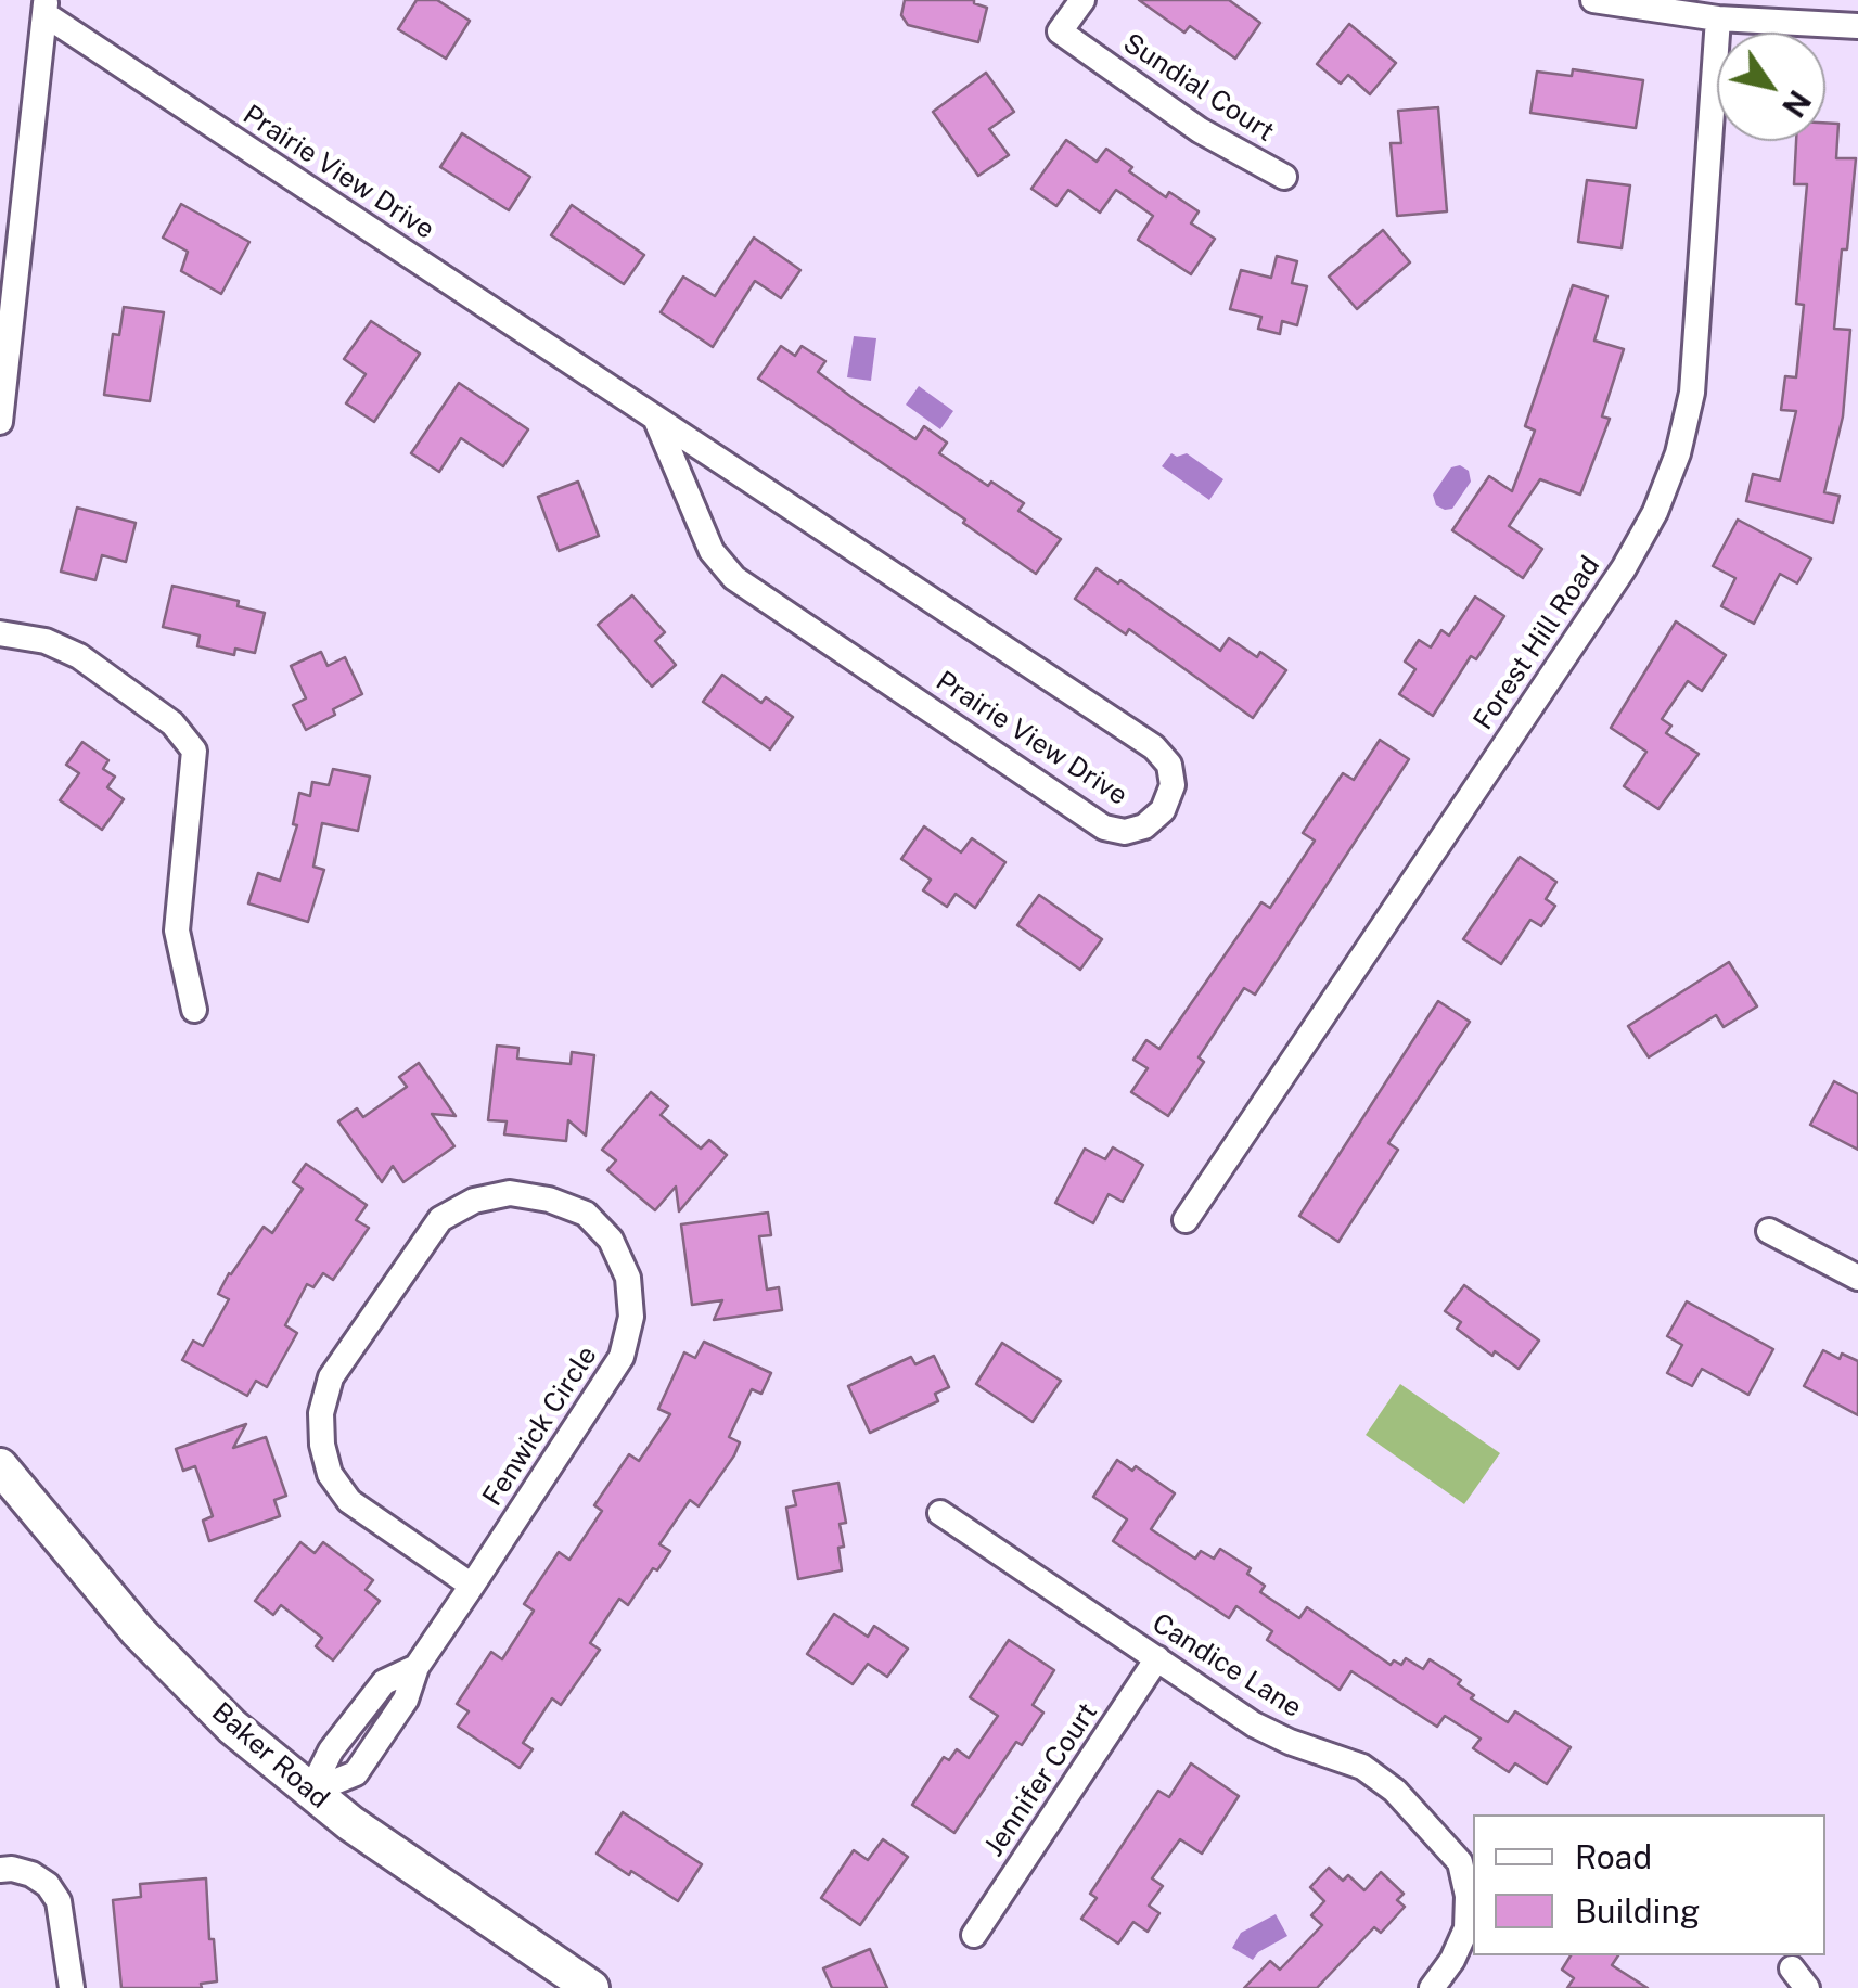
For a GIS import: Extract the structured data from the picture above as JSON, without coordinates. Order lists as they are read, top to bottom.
{
  "streets": {
    "main road": ["Baker Road"],
    "street": [
      "Sundial Court",
      "Prairie View Drive",
      "Forest Hill Road",
      "Fenwick Circle",
      "Candice Lane",
      "Jennifer Court"
    ]
  },
  "crossings": [
    ["Fenwick Circle", "Baker Road"],
    ["Candice Lane", "Jennifer Court"]
  ],
  "legend": ["Road", "Building"],
  "north": "bottom right"
}
